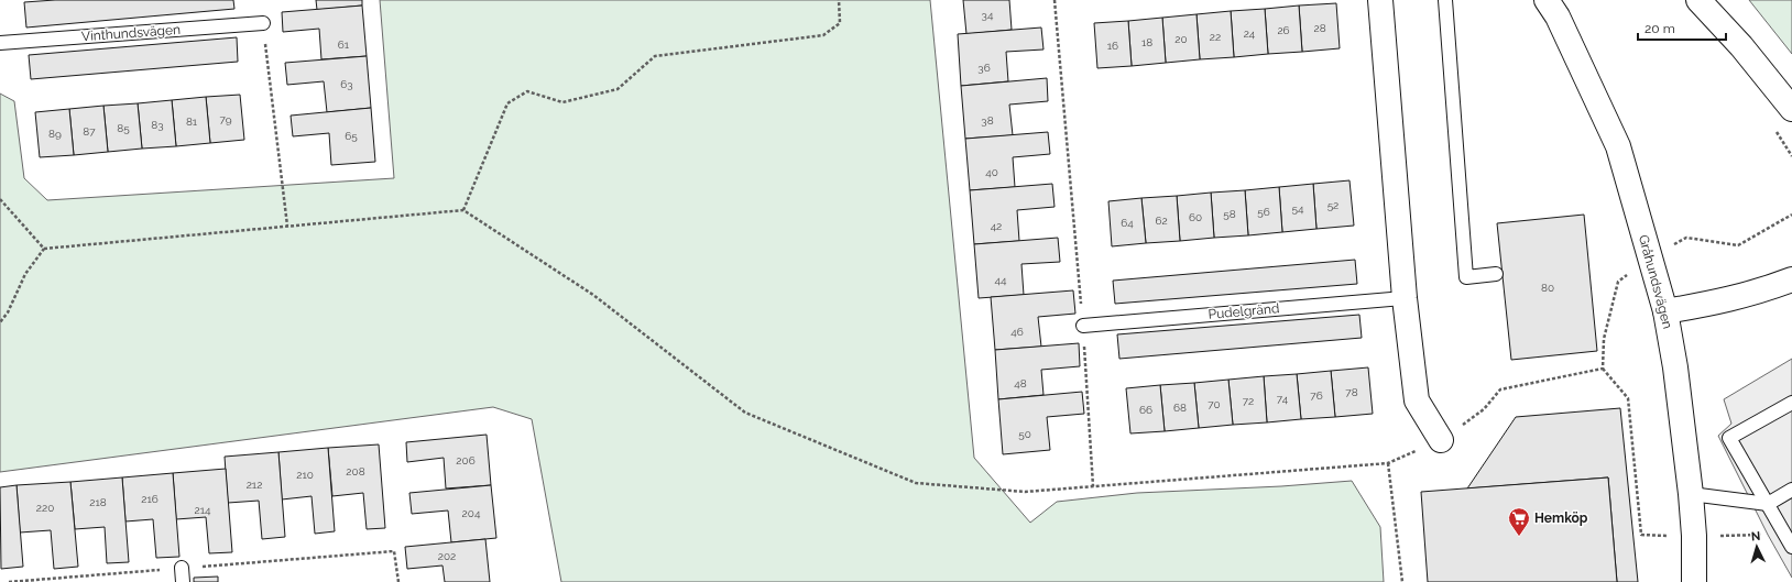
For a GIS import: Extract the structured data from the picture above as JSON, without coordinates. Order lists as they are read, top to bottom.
{
  "streets": {
    "street": ["Gråhundsvägen"],
    "lane": ["Vinthundsvägen", "Pudelgränd"]
  },
  "places": {
    "supermarket": ["Hemköp"]
  },
  "house_numbers": [
    "34",
    "28",
    "26",
    "24",
    "22",
    "20",
    "18",
    "61",
    "16",
    "36",
    "63",
    "79",
    "38",
    "81",
    "83",
    "85",
    "87",
    "89",
    "65",
    "40",
    "52",
    "54",
    "56",
    "58",
    "60",
    "62",
    "64",
    "42",
    "44",
    "80",
    "46",
    "48",
    "78",
    "76",
    "74",
    "72",
    "70",
    "68",
    "66",
    "50",
    "206",
    "208",
    "210",
    "212",
    "216",
    "218",
    "220",
    "214",
    "204",
    "202"
  ],
  "scale_bar": "20 m",
  "north": "top"
}
